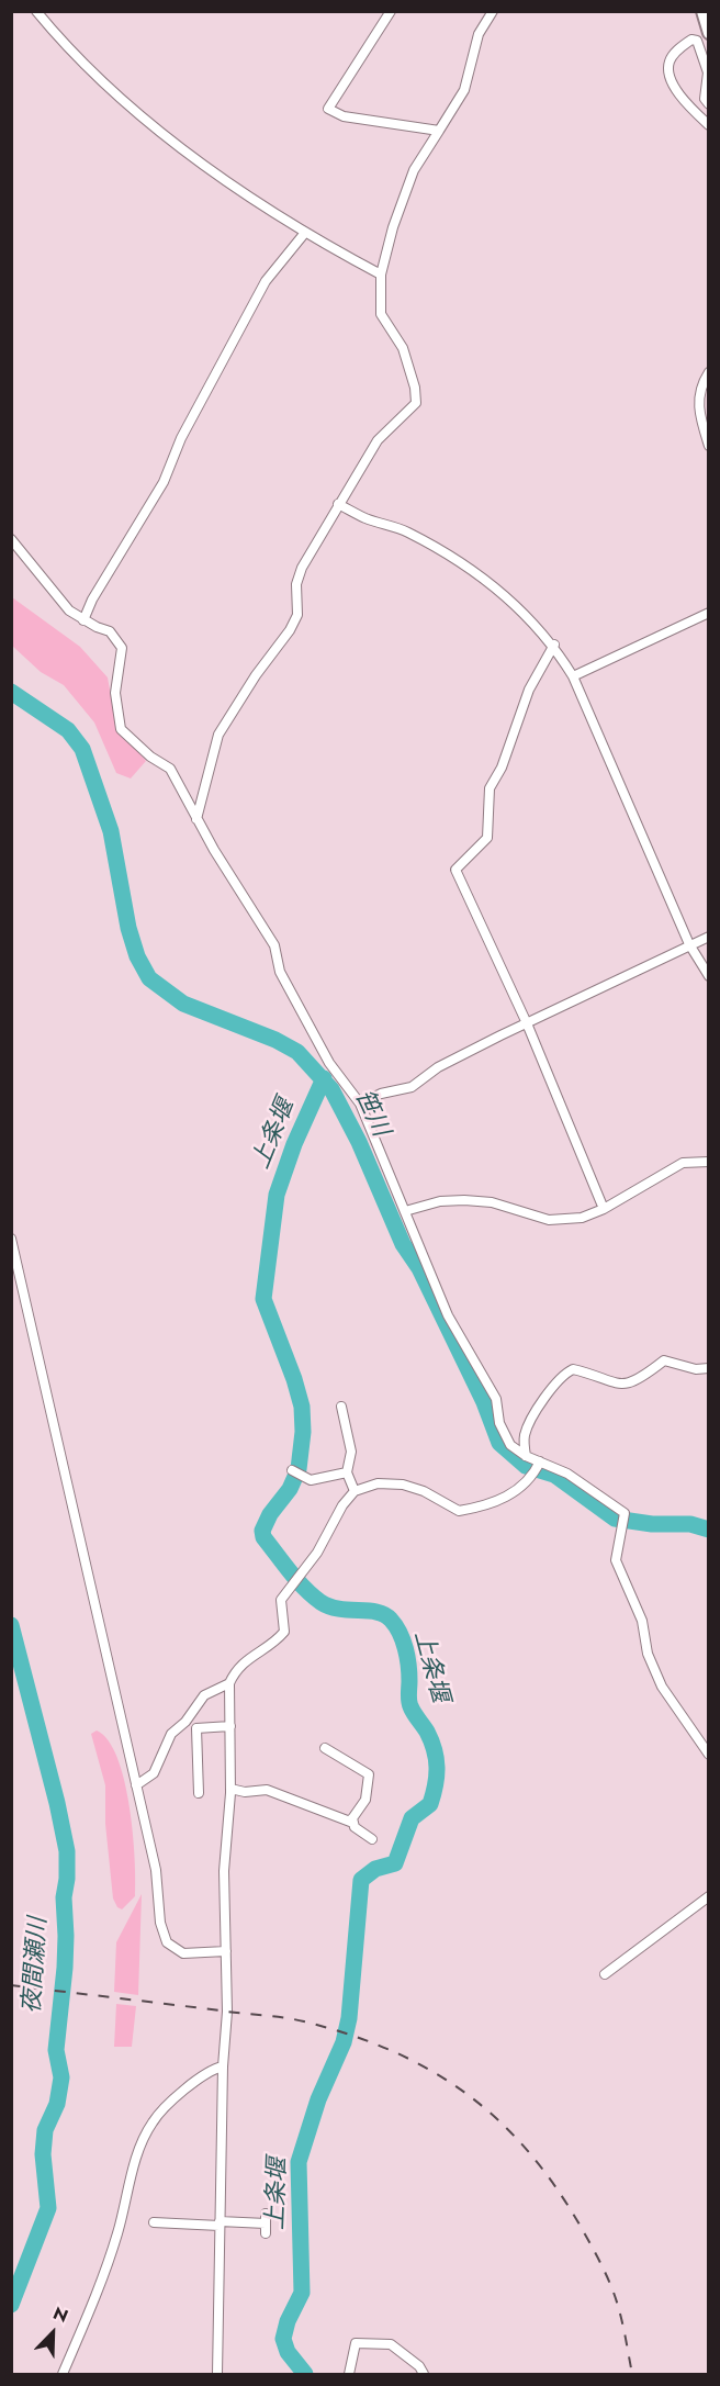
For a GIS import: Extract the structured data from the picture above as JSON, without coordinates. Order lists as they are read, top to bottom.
{
  "water": ["笹川", "上条堰", "夜間瀬川"],
  "north": "top right"
}
